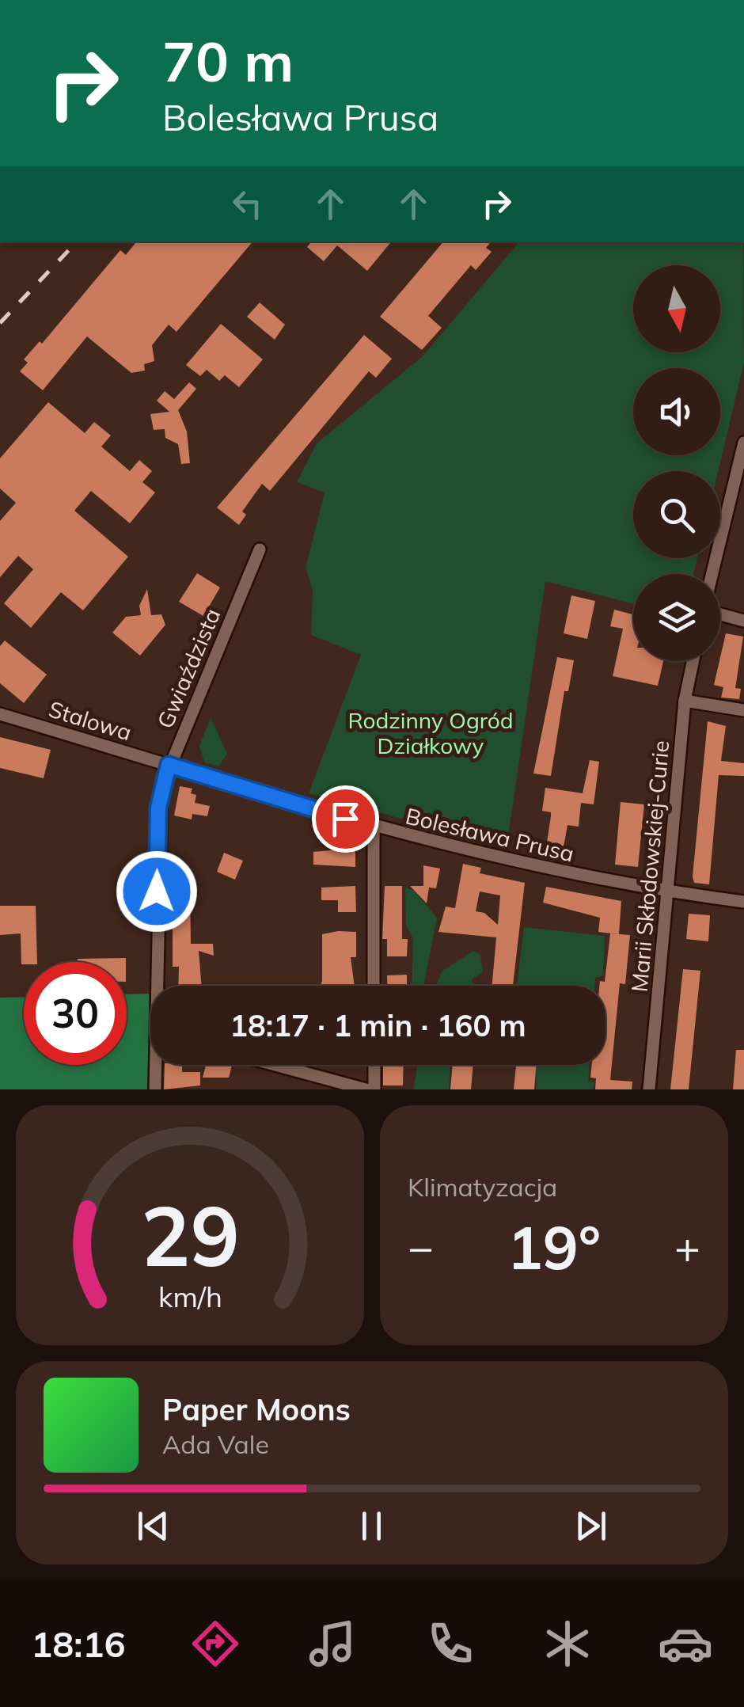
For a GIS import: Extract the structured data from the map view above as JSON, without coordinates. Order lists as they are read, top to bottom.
{
  "streets": {
    "street": [
      "Gwiaździsta",
      "Stalowa",
      "Bolesława Prusa",
      "Marii Skłodowskiej-Curie"
    ]
  },
  "crossings": [
    ["Gwiaździsta", "Stalowa"],
    ["Gwiaździsta", "Bolesława Prusa"],
    ["Stalowa", "Bolesława Prusa"],
    ["Bolesława Prusa", "Marii Skłodowskiej-Curie"]
  ],
  "parks": ["Rodzinny Ogród Działkowy"],
  "north": "bottom",
  "page": {
    "turn": ["70 m", "Bolesława Prusa"],
    "limit": "30",
    "trip": "18:17 · 1 min · 160 m",
    "tile": "Klimatyzacja",
    "heat": ["−", "19°", "+"],
    "song": ["Paper Moons", "Ada Vale"],
    "tabs": "18:16",
    "gauge": ["29", "km/h"]
  }
}
